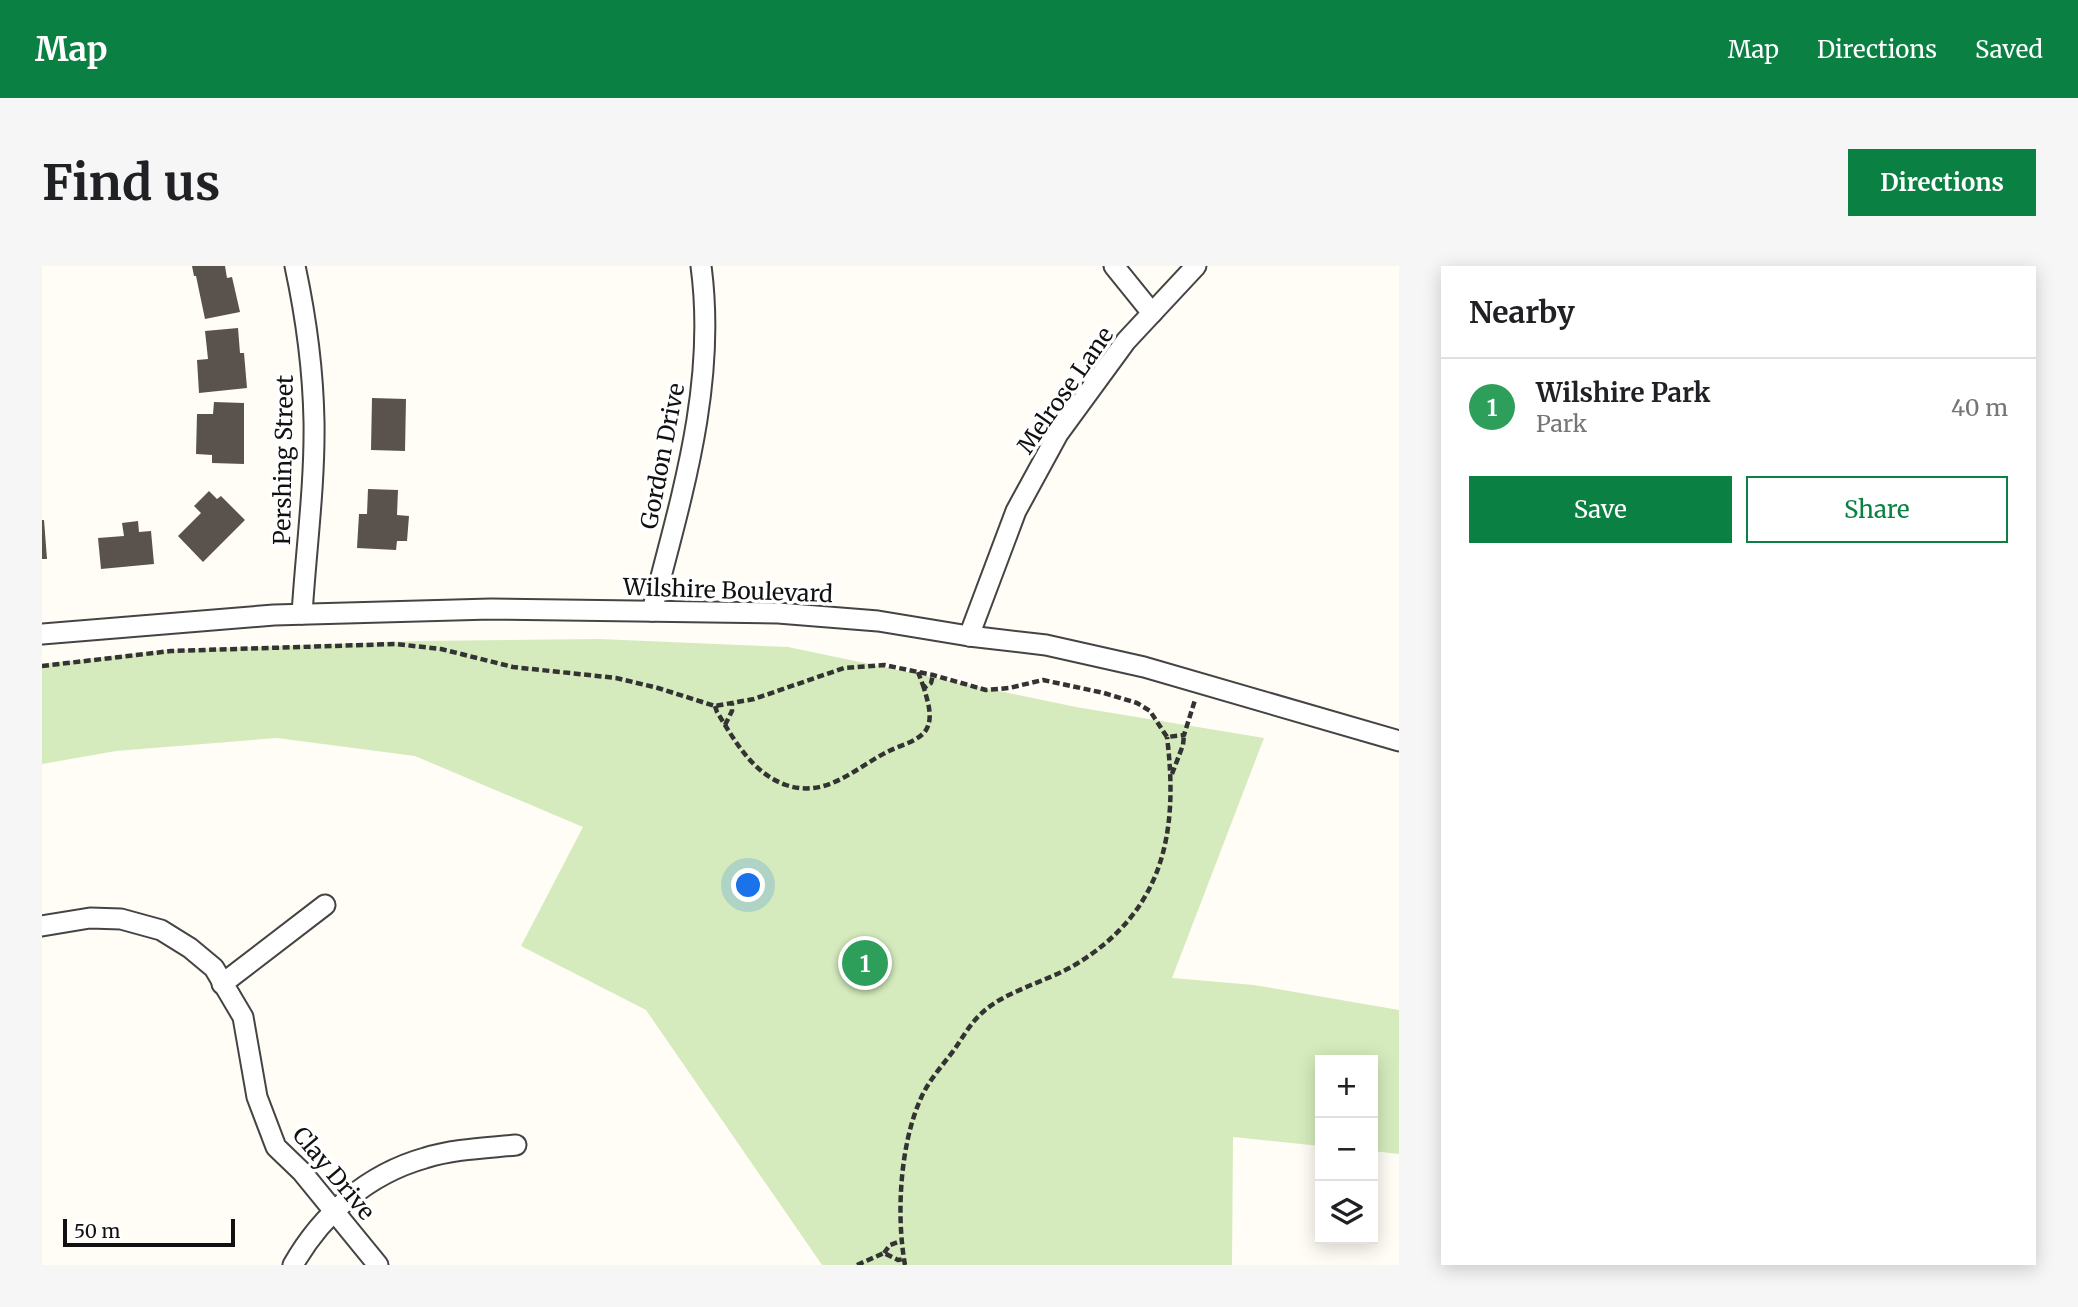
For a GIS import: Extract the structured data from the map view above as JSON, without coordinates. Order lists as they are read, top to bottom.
{
  "streets": {
    "street": [
      "Melrose Lane",
      "Gordon Drive",
      "Pershing Street",
      "Wilshire Boulevard",
      "Clay Drive"
    ]
  },
  "crossings": [
    ["Melrose Lane", "Wilshire Boulevard"],
    ["Gordon Drive", "Wilshire Boulevard"],
    ["Pershing Street", "Wilshire Boulevard"]
  ],
  "scale_bar": "50 m",
  "page": {
    "header": "Map",
    "nav": ["Map", "Directions", "Saved"],
    "buttons": [
      "Directions",
      ["Save", "Share"]
    ],
    "title": "Find us",
    "heading": "Nearby",
    "list": [
      {
        "mark": "1",
        "name": "Wilshire Park",
        "note": "Park",
        "value": "40 m"
      }
    ],
    "pins": "1",
    "map_buttons": ["+", "−"],
    "scale": "50 m"
  }
}
